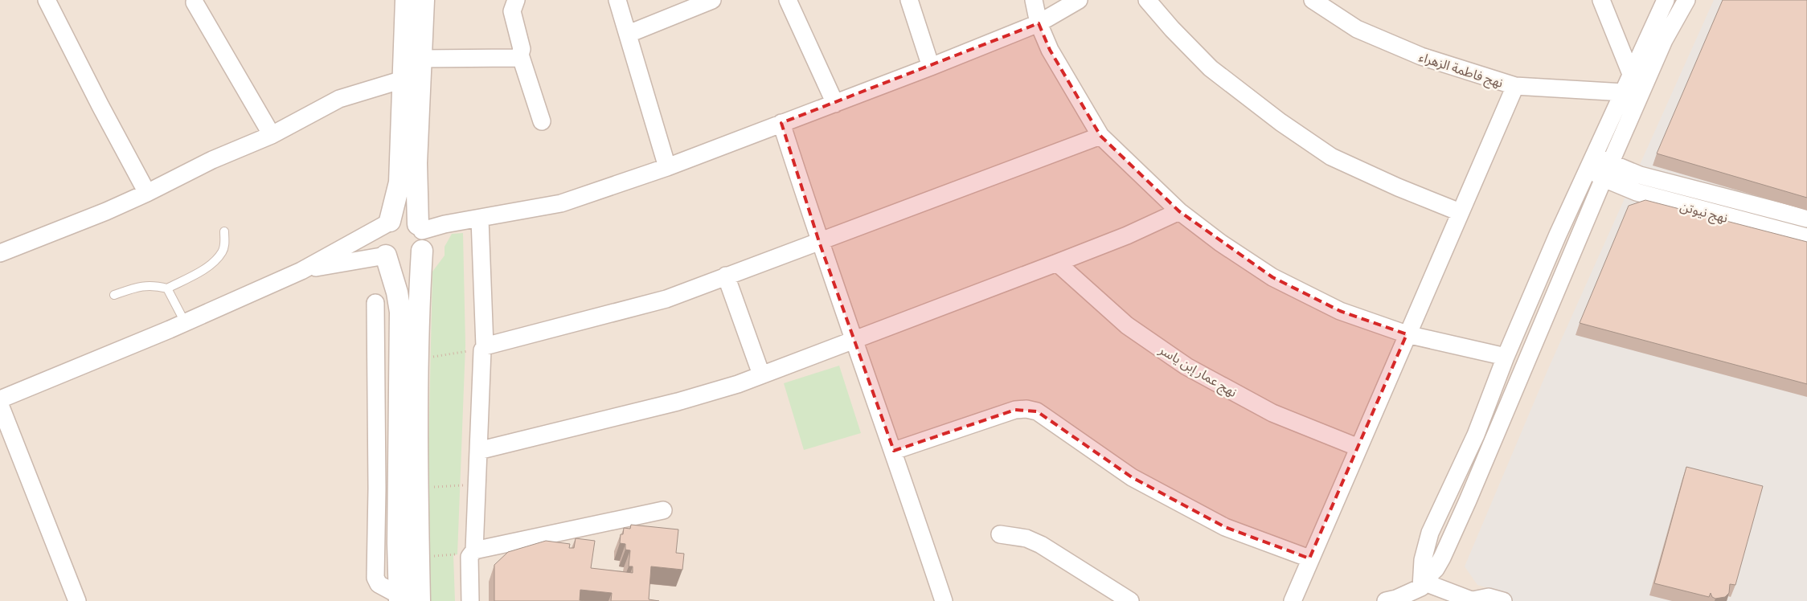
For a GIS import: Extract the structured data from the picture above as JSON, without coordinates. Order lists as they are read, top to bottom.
{
  "streets": {
    "street": ["نهج فاطمة الزهراء", "نهج نيوتن", "نهج عمار إبن ياسر"]
  }
}
